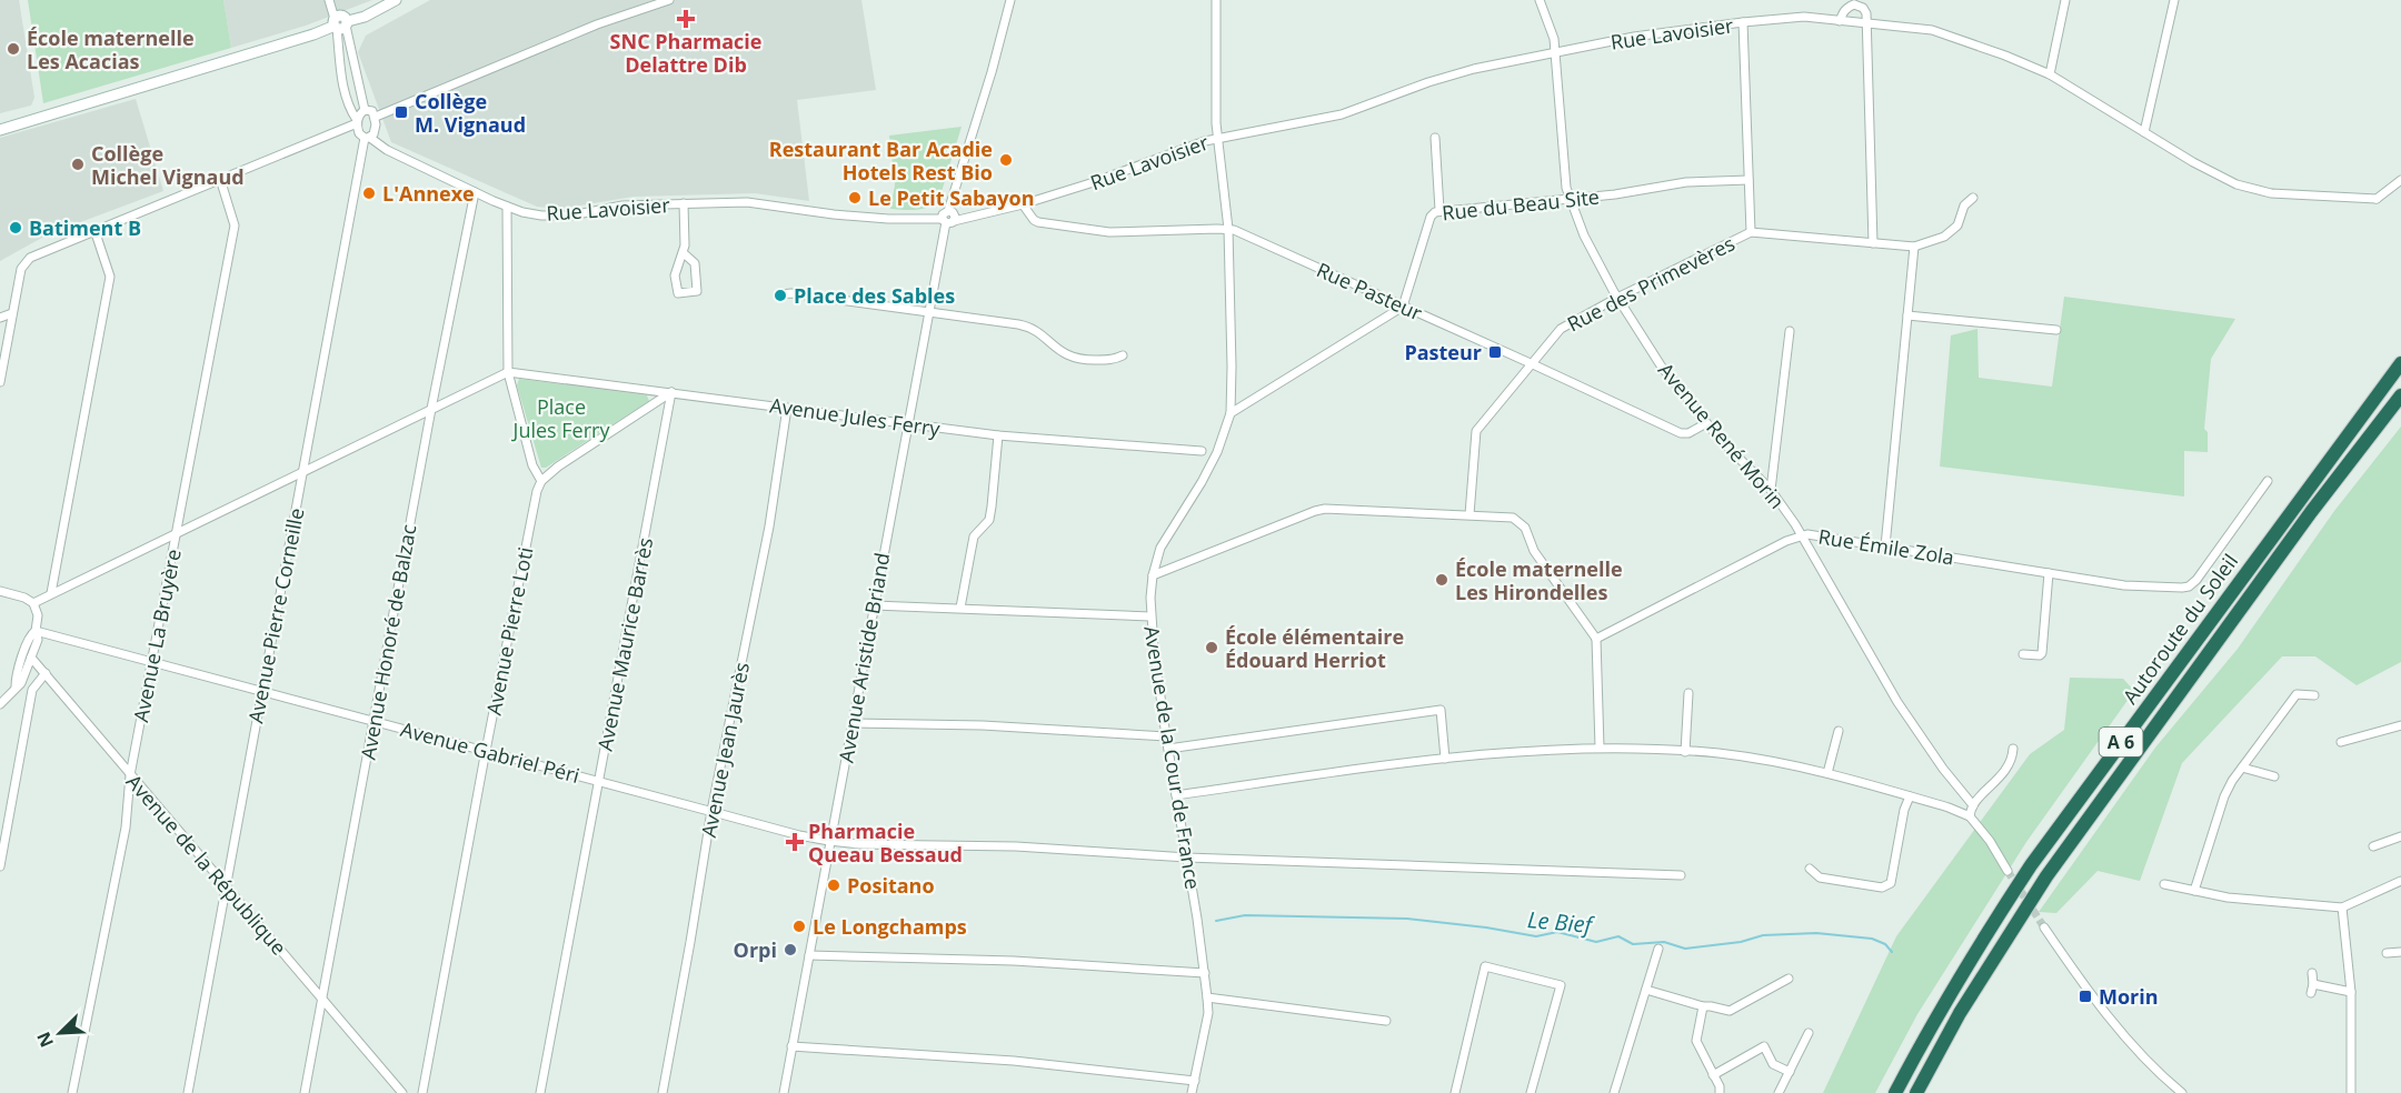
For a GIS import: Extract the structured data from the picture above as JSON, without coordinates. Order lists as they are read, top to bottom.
{
  "streets": {
    "highway": ["Autoroute du Soleil", "A 6"],
    "street": [
      "Rue Lavoisier",
      "Rue du Beau Site",
      "Rue des Primevères",
      "Rue Pasteur",
      "Avenue Jules Ferry",
      "Avenue René Morin",
      "Rue Émile Zola",
      "Avenue Pierre Corneille",
      "Avenue Pierre Loti",
      "Avenue La Bruyère",
      "Avenue Honoré de Balzac",
      "Avenue Maurice Barrès",
      "Avenue Aristide Briand",
      "Avenue Jean Jaurès",
      "Avenue Gabriel Péri",
      "Avenue de la Cour de France",
      "Avenue de la République"
    ]
  },
  "crossings": [
    ["Rue Lavoisier", "Rue Pasteur"],
    ["Rue Lavoisier", "Avenue René Morin"],
    ["Rue Lavoisier", "Avenue Pierre Corneille"],
    ["Rue Lavoisier", "Avenue Honoré de Balzac"],
    ["Rue Lavoisier", "Avenue Aristide Briand"],
    ["Rue Lavoisier", "Avenue de la Cour de France"],
    ["Rue du Beau Site", "Rue Pasteur"],
    ["Rue du Beau Site", "Avenue René Morin"],
    ["Rue des Primevères", "Rue Pasteur"],
    ["Rue des Primevères", "Avenue René Morin"],
    ["Rue Pasteur", "Avenue René Morin"],
    ["Rue Pasteur", "Avenue de la Cour de France"],
    ["Avenue Jules Ferry", "Avenue Maurice Barrès"],
    ["Avenue Jules Ferry", "Avenue Aristide Briand"],
    ["Avenue Jules Ferry", "Avenue Jean Jaurès"],
    ["Avenue René Morin", "Rue Émile Zola"],
    ["Avenue Pierre Corneille", "Avenue Gabriel Péri"],
    ["Avenue Pierre Corneille", "Avenue de la République"],
    ["Avenue Pierre Loti", "Avenue Gabriel Péri"],
    ["Avenue La Bruyère", "Avenue Gabriel Péri"],
    ["Avenue La Bruyère", "Avenue de la République"],
    ["Avenue Honoré de Balzac", "Avenue Gabriel Péri"],
    ["Avenue Honoré de Balzac", "Avenue de la République"],
    ["Avenue Maurice Barrès", "Avenue Gabriel Péri"],
    ["Avenue Aristide Briand", "Avenue Gabriel Péri"],
    ["Avenue Jean Jaurès", "Avenue Gabriel Péri"],
    ["Avenue Gabriel Péri", "Avenue de la Cour de France"]
  ],
  "water": ["Le Bief"],
  "parks": ["Place Jules Ferry"],
  "places": {
    "health": ["SNC Pharmacie Delattre Dib", "Pharmacie Queau Bessaud"],
    "other": [
      "École maternelle Les Acacias",
      "Restaurant Bar Acadie Hotels Rest Bio",
      "Collège Michel Vignaud",
      "L'Annexe",
      "Le Petit Sabayon",
      "Batiment B",
      "Place des Sables",
      "École maternelle Les Hirondelles",
      "École élémentaire Édouard Herriot",
      "Positano",
      "Le Longchamps",
      "Orpi"
    ],
    "transit": ["Collège M. Vignaud", "Pasteur", "Morin"]
  },
  "north": "bottom left"
}
